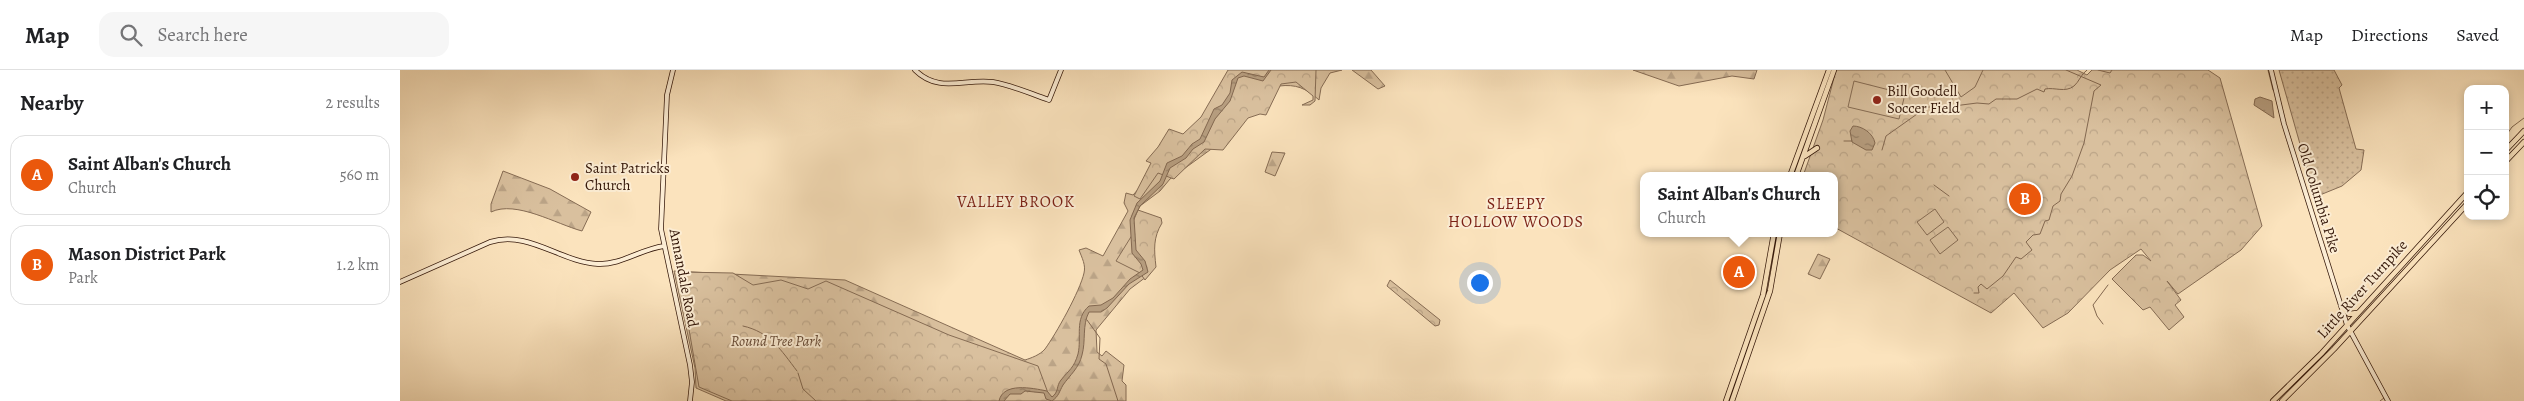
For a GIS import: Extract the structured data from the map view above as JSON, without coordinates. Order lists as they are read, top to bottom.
{
  "streets": {
    "main road": ["Little River Turnpike"],
    "street": ["Old Columbia Pike", "Annandale Road"]
  },
  "crossings": [
    ["Old Columbia Pike", "Little River Turnpike"]
  ],
  "districts": ["VALLEY BROOK", "SLEEPY HOLLOW WOODS"],
  "parks": ["Round Tree Park"],
  "places": ["Bill Goodell Soccer Field", "Saint Patricks Church"],
  "page": {
    "header": "Map",
    "search": "Search here",
    "nav": ["Map", "Directions", "Saved"],
    "heading": ["Nearby", "2 results"],
    "map_buttons": ["+", "−"],
    "list": [
      {
        "mark": "A",
        "name": "Saint Alban's Church",
        "note": "Church",
        "value": "560 m"
      },
      {
        "mark": "B",
        "name": "Mason District Park",
        "note": "Park",
        "value": "1.2 km"
      }
    ],
    "popup": ["Saint Alban's Church", "Church"],
    "pins": ["B", "A"]
  }
}
